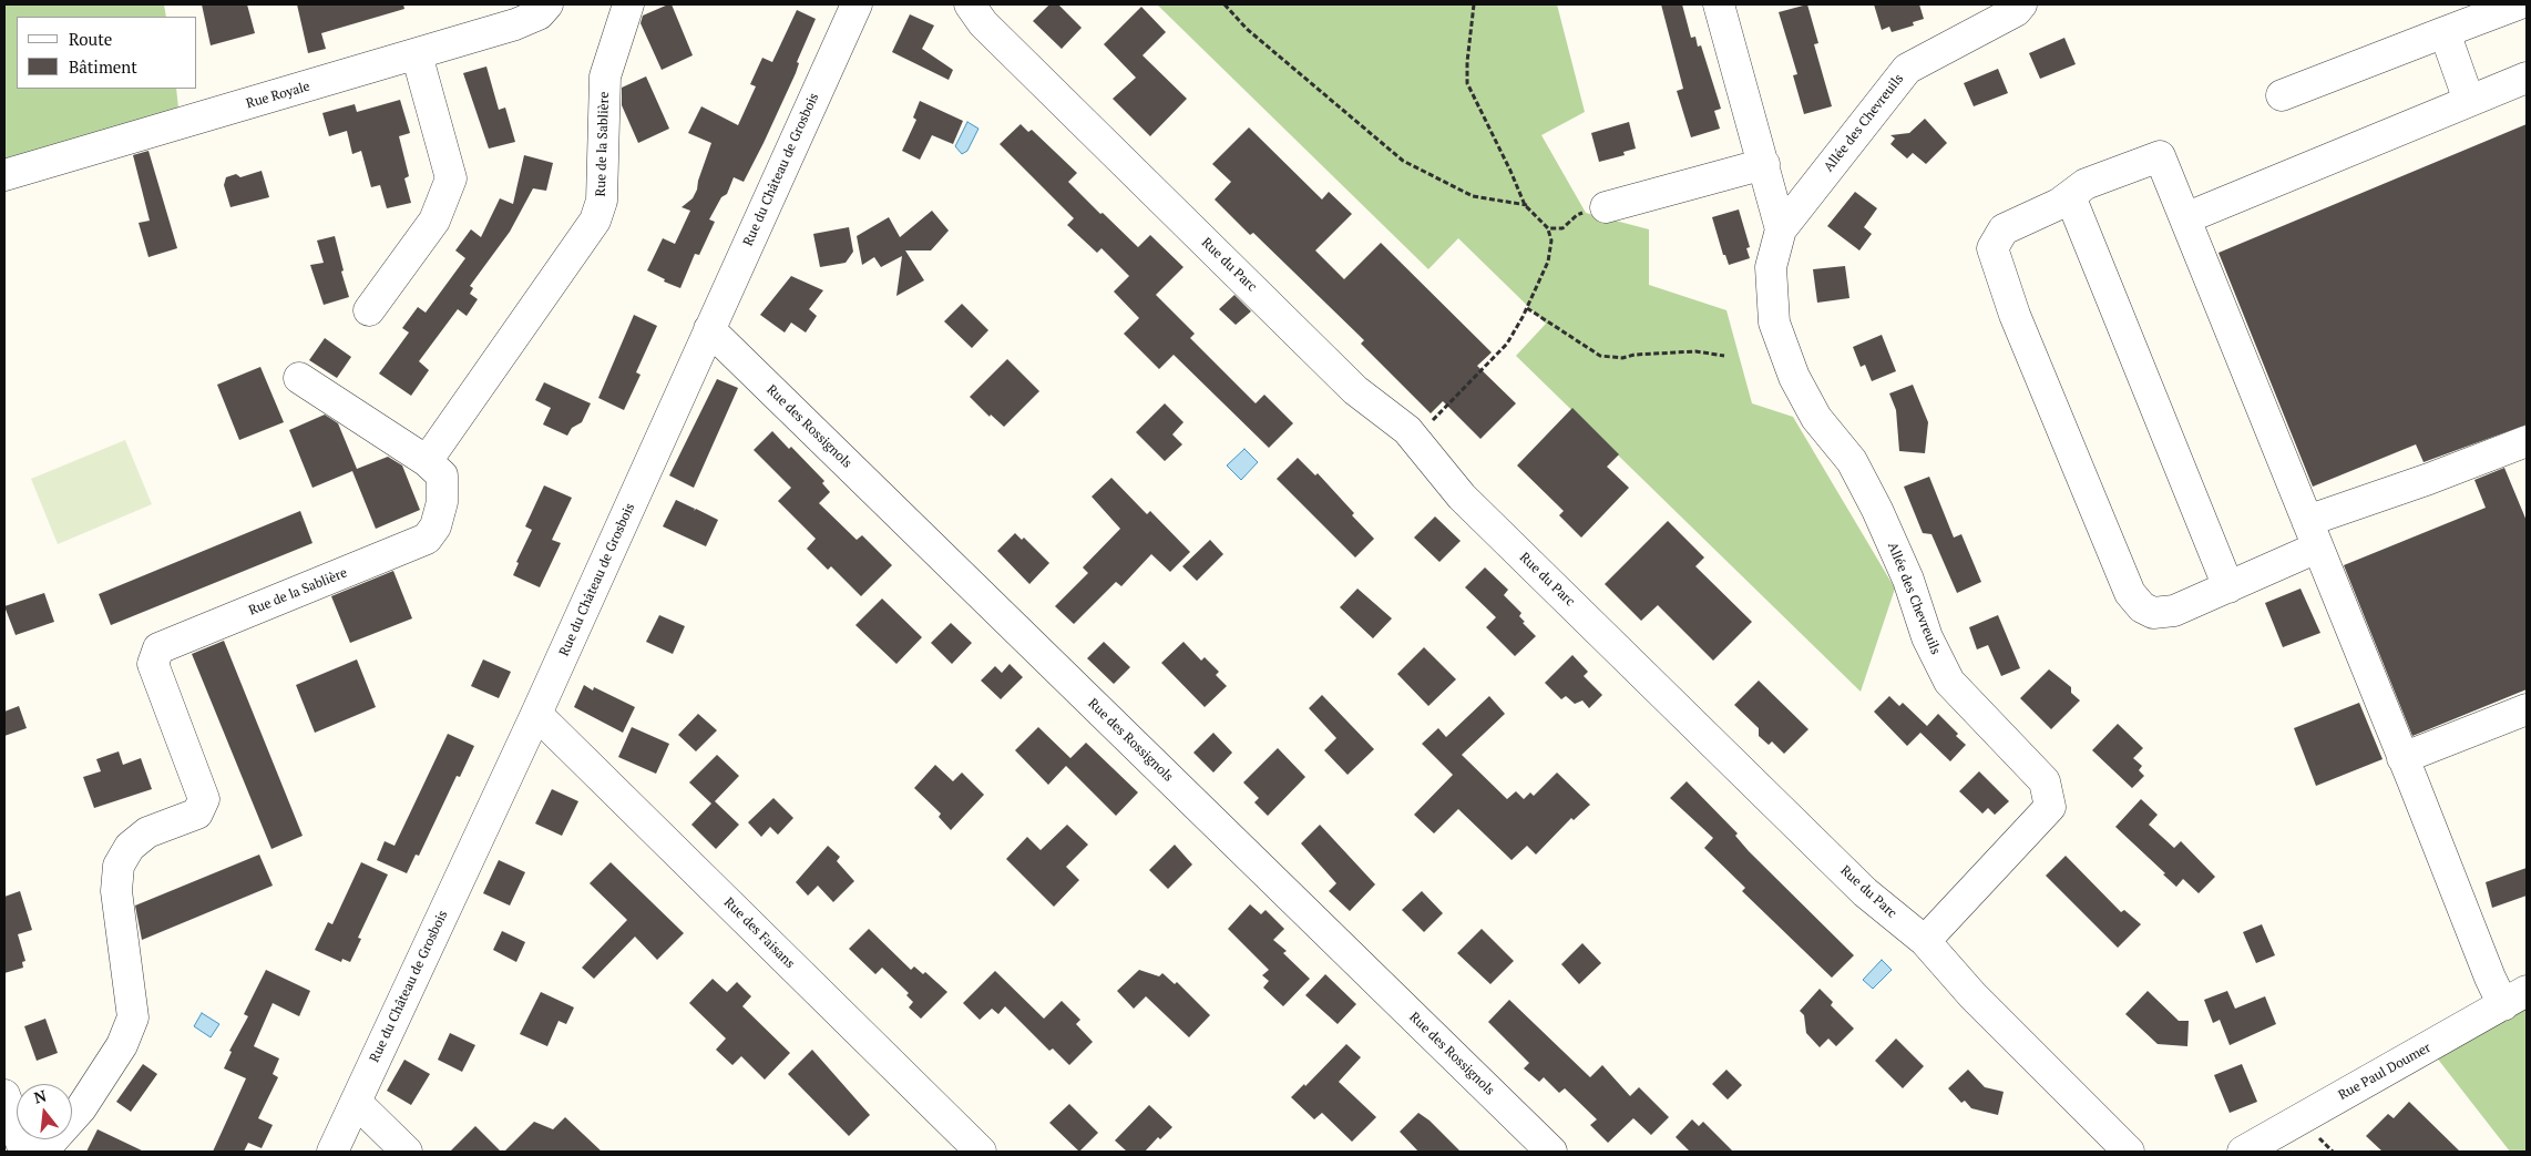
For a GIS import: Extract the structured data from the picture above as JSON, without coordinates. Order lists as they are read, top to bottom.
{
  "streets": {
    "street": [
      "Rue Royale",
      "Allée des Chevreuils",
      "Rue de la Sablière",
      "Rue du Château de Grosbois",
      "Rue du Parc",
      "Rue des Rossignols",
      "Rue des Faisans",
      "Rue Paul Doumer"
    ]
  },
  "crossings": [
    ["Allée des Chevreuils", "Rue du Parc"],
    ["Rue du Château de Grosbois", "Rue des Rossignols"],
    ["Rue du Château de Grosbois", "Rue des Faisans"]
  ],
  "legend": ["Route", "Bâtiment"],
  "north": "top"
}
